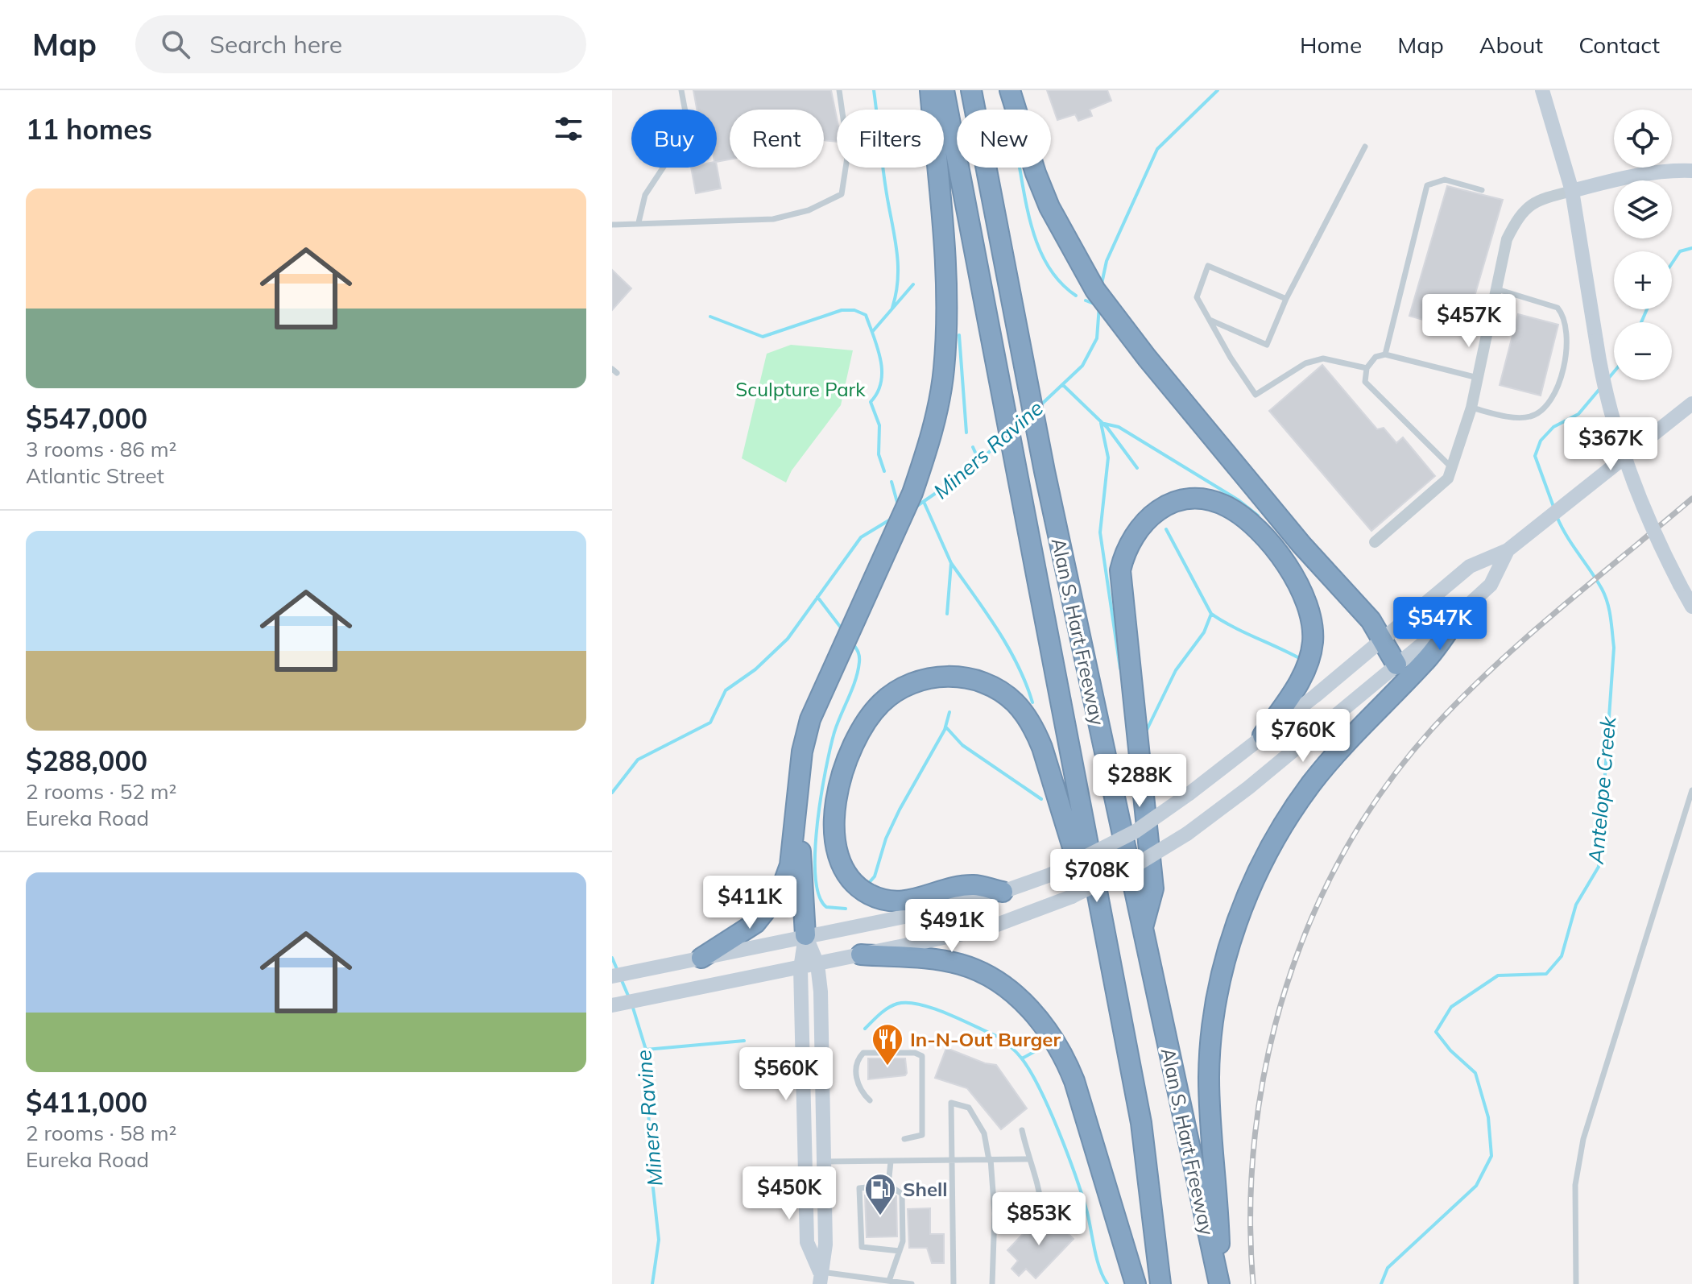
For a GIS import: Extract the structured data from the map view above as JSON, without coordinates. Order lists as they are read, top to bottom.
{
  "streets": {
    "highway": ["Alan S. Hart Freeway"]
  },
  "water": ["Miners Ravine", "Antelope Creek"],
  "parks": ["Sculpture Park"],
  "places": {
    "restaurant": ["In-N-Out Burger"],
    "fuel station": ["Shell"]
  },
  "page": {
    "header": "Map",
    "search": "Search here",
    "nav": [
      "Home",
      "Map",
      "About",
      "Contact"
    ],
    "heading": "11 homes",
    "map_buttons": ["+", "−"],
    "chip": [
      "Buy",
      "Rent",
      "Filters",
      "New"
    ],
    "list": [
      {
        "name": "$547,000",
        "note": "3 rooms · 86 m² · Atlantic Street"
      },
      {
        "name": "$288,000",
        "note": "2 rooms · 52 m² · Eureka Road"
      },
      {
        "name": "$411,000",
        "note": "2 rooms · 58 m² · Eureka Road"
      }
    ],
    "price": [
      "$457K",
      "$367K",
      "$547K",
      "$760K",
      "$288K",
      "$708K",
      "$411K",
      "$491K",
      "$560K",
      "$450K",
      "$853K"
    ]
  }
}
